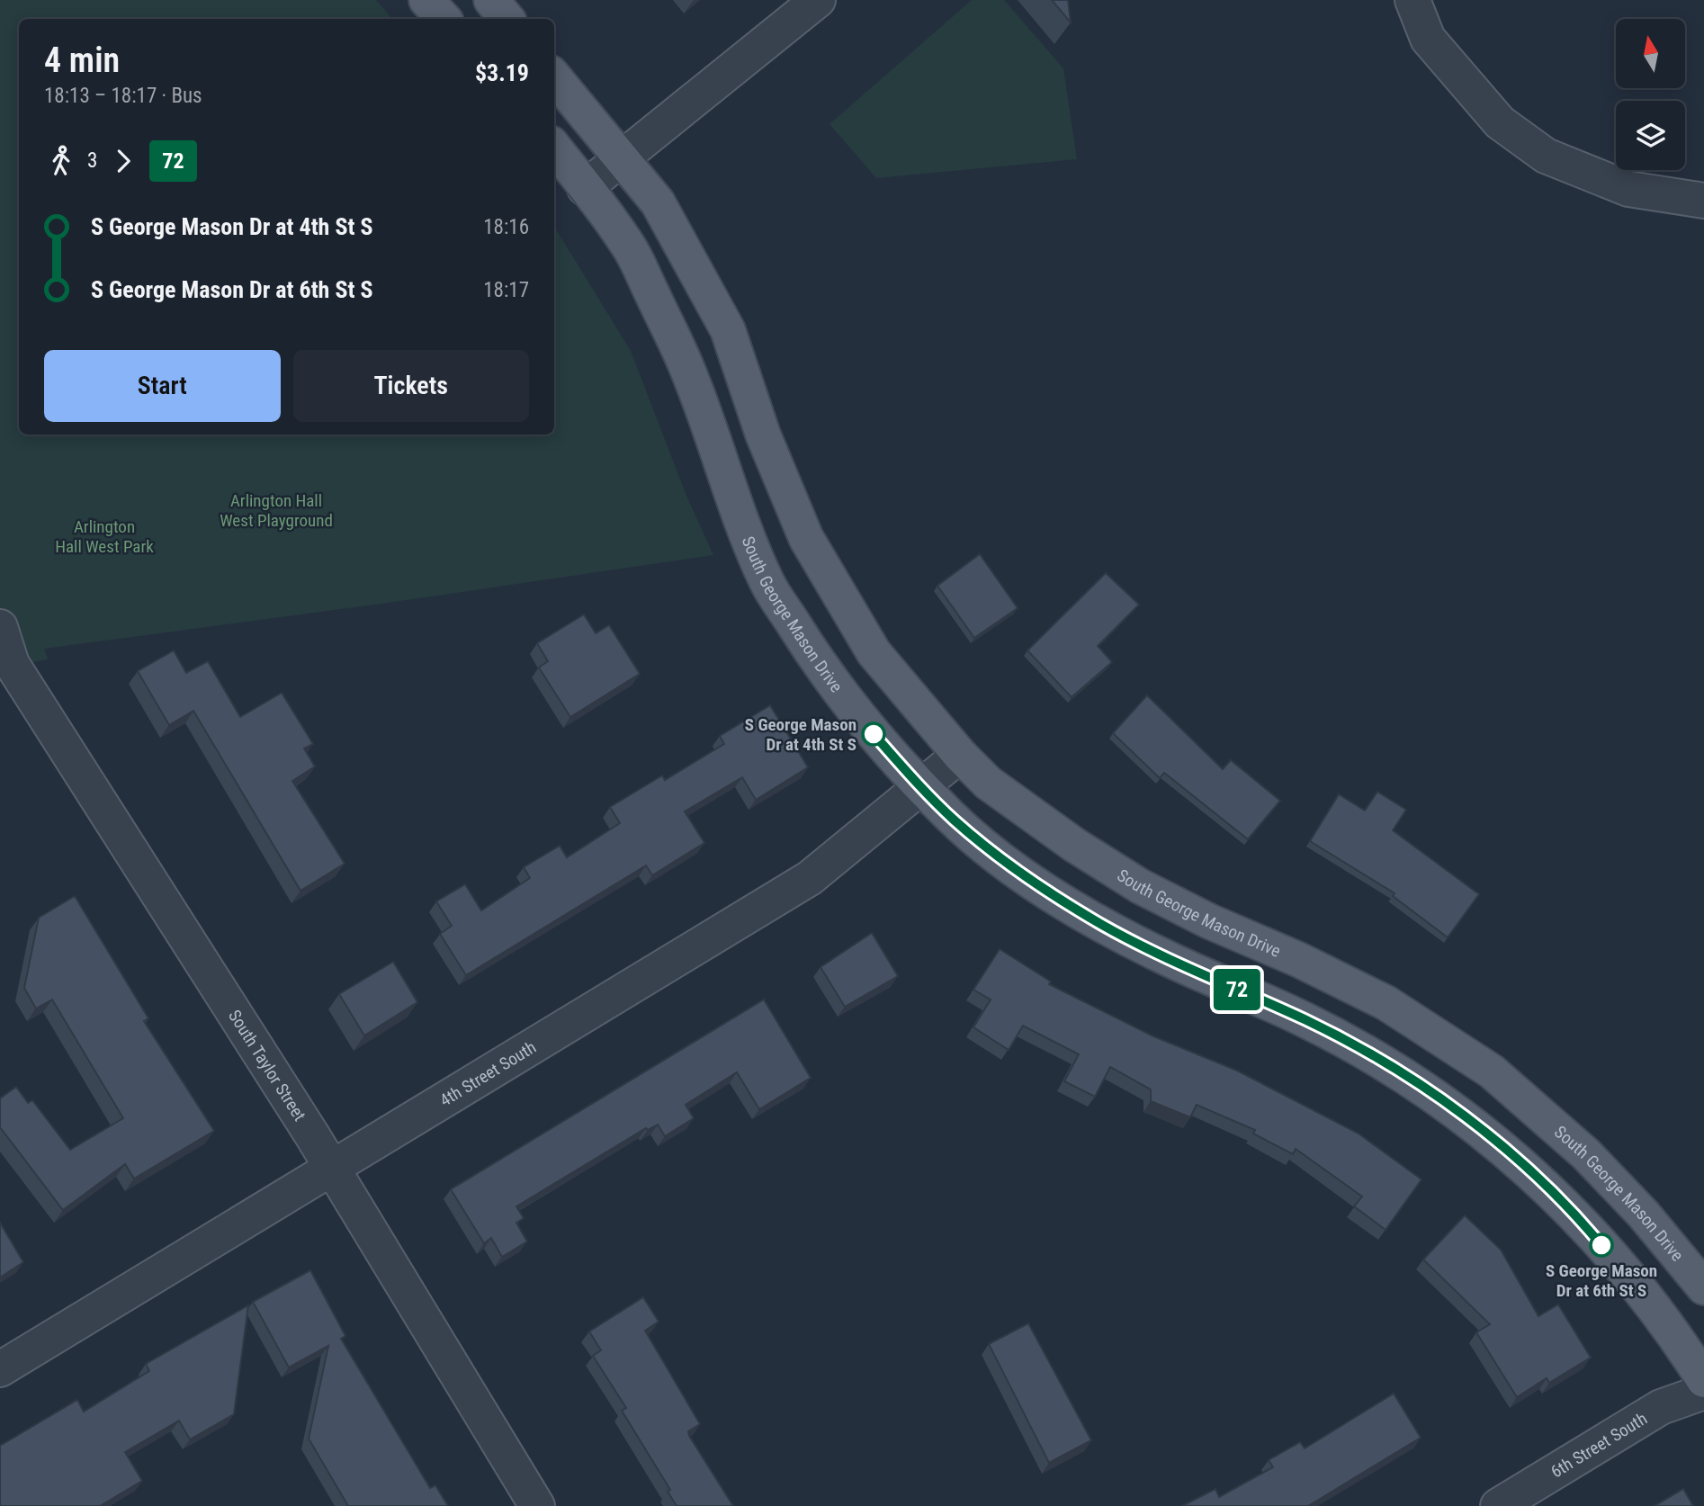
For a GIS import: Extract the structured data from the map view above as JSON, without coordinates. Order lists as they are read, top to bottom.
{
  "streets": {
    "main road": ["South George Mason Drive"],
    "street": ["South Taylor Street", "4th Street South", "6th Street South"]
  },
  "crossings": [
    ["South George Mason Drive", "4th Street South"],
    ["South Taylor Street", "4th Street South"]
  ],
  "parks": ["Arlington Hall West Playground", "Arlington Hall West Park"],
  "places": ["S George Mason Dr at 4th St S", "S George Mason Dr at 6th St S"],
  "lines": ["bus line 72"],
  "north": "top",
  "page": {
    "on_map": "72",
    "heading": ["4 min", "18:13 – 18:17 · Bus", "$3.19"],
    "legs": ["3", "72"],
    "list": [
      {
        "name": "S George Mason Dr at 4th St S",
        "value": "18:16"
      },
      {
        "name": "S George Mason Dr at 6th St S",
        "value": "18:17"
      }
    ],
    "buttons": ["Start", "Tickets"]
  }
}
